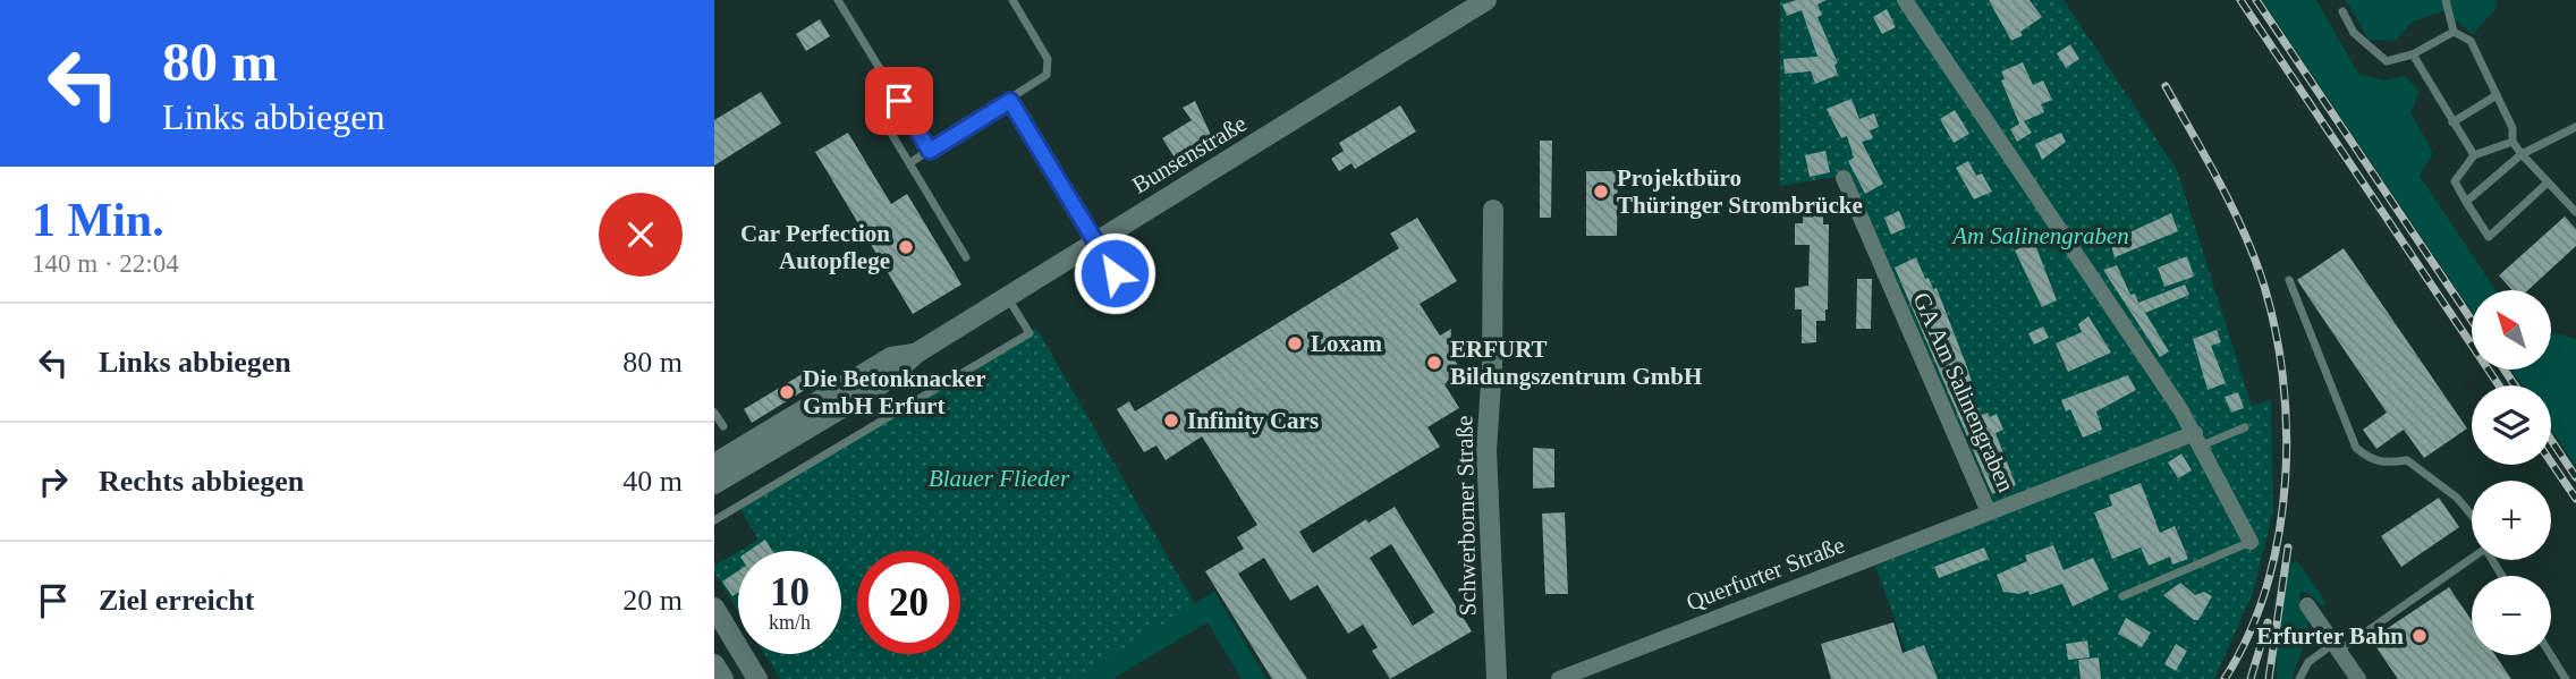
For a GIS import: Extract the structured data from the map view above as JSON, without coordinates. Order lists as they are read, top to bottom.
{
  "streets": {
    "main road": ["Bunsenstraße", "Schwerborner Straße"],
    "street": ["GA Am Salinengraben", "Querfurter Straße"]
  },
  "crossings": [
    ["GA Am Salinengraben", "Querfurter Straße"]
  ],
  "parks": ["Am Salinengraben", "Blauer Flieder"],
  "places": [
    "Projektbüro Thüringer Strombrücke",
    "Car Perfection Autopflege",
    "Loxam",
    "ERFURT Bildungszentrum GmbH",
    "Die Betonknacker GmbH Erfurt",
    "Infinity Cars",
    "Erfurter Bahn"
  ],
  "north": "top left",
  "page": {
    "turn": ["80 m", "Links abbiegen"],
    "heading": ["1 Min.", "140 m · 22:04"],
    "map_buttons": ["+", "−"],
    "list": [
      {
        "name": "Links abbiegen",
        "value": "80 m"
      },
      {
        "name": "Rechts abbiegen",
        "value": "40 m"
      },
      {
        "name": "Ziel erreicht",
        "value": "20 m"
      }
    ],
    "speed": "10 km/h",
    "limit": "20"
  }
}
